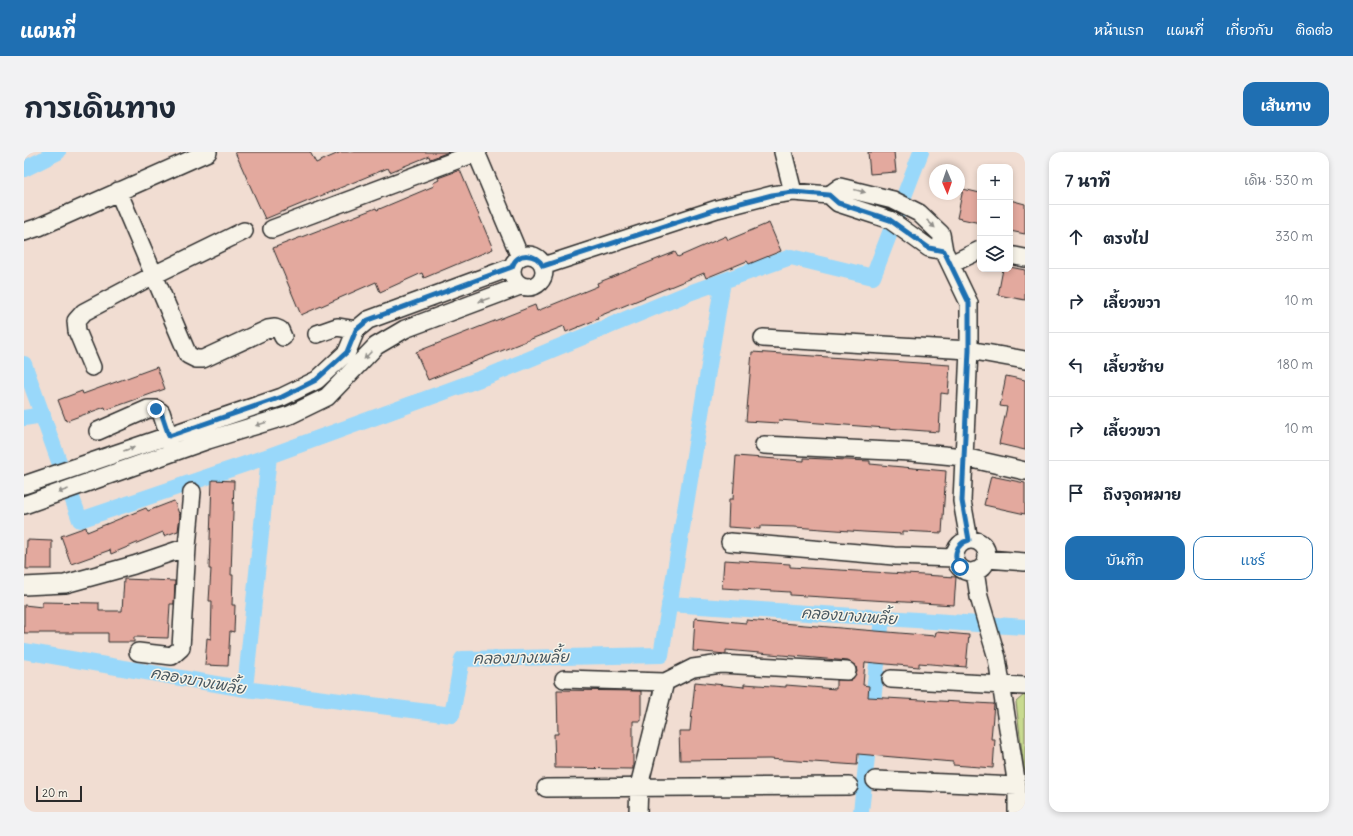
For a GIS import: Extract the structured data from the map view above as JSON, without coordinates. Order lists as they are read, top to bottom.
{
  "water": ["คลองบางเพลี้ย"],
  "scale_bar": "20 m",
  "north": "bottom",
  "page": {
    "header": "แผนที่",
    "nav": [
      "หน้าแรก",
      "แผนที่",
      "เกี่ยวกับ",
      "ติดต่อ"
    ],
    "title": "การเดินทาง",
    "buttons": [
      "เส้นทาง",
      ["บันทึก", "แชร์"]
    ],
    "heading": ["7 นาที", "เดิน · 530 m"],
    "map_buttons": ["+", "−"],
    "list": [
      ["ตรงไป", "330 m"],
      ["เลี้ยวขวา", "10 m"],
      ["เลี้ยวซ้าย", "180 m"],
      ["เลี้ยวขวา", "10 m"],
      "ถึงจุดหมาย"
    ],
    "scale": "20 m"
  }
}
